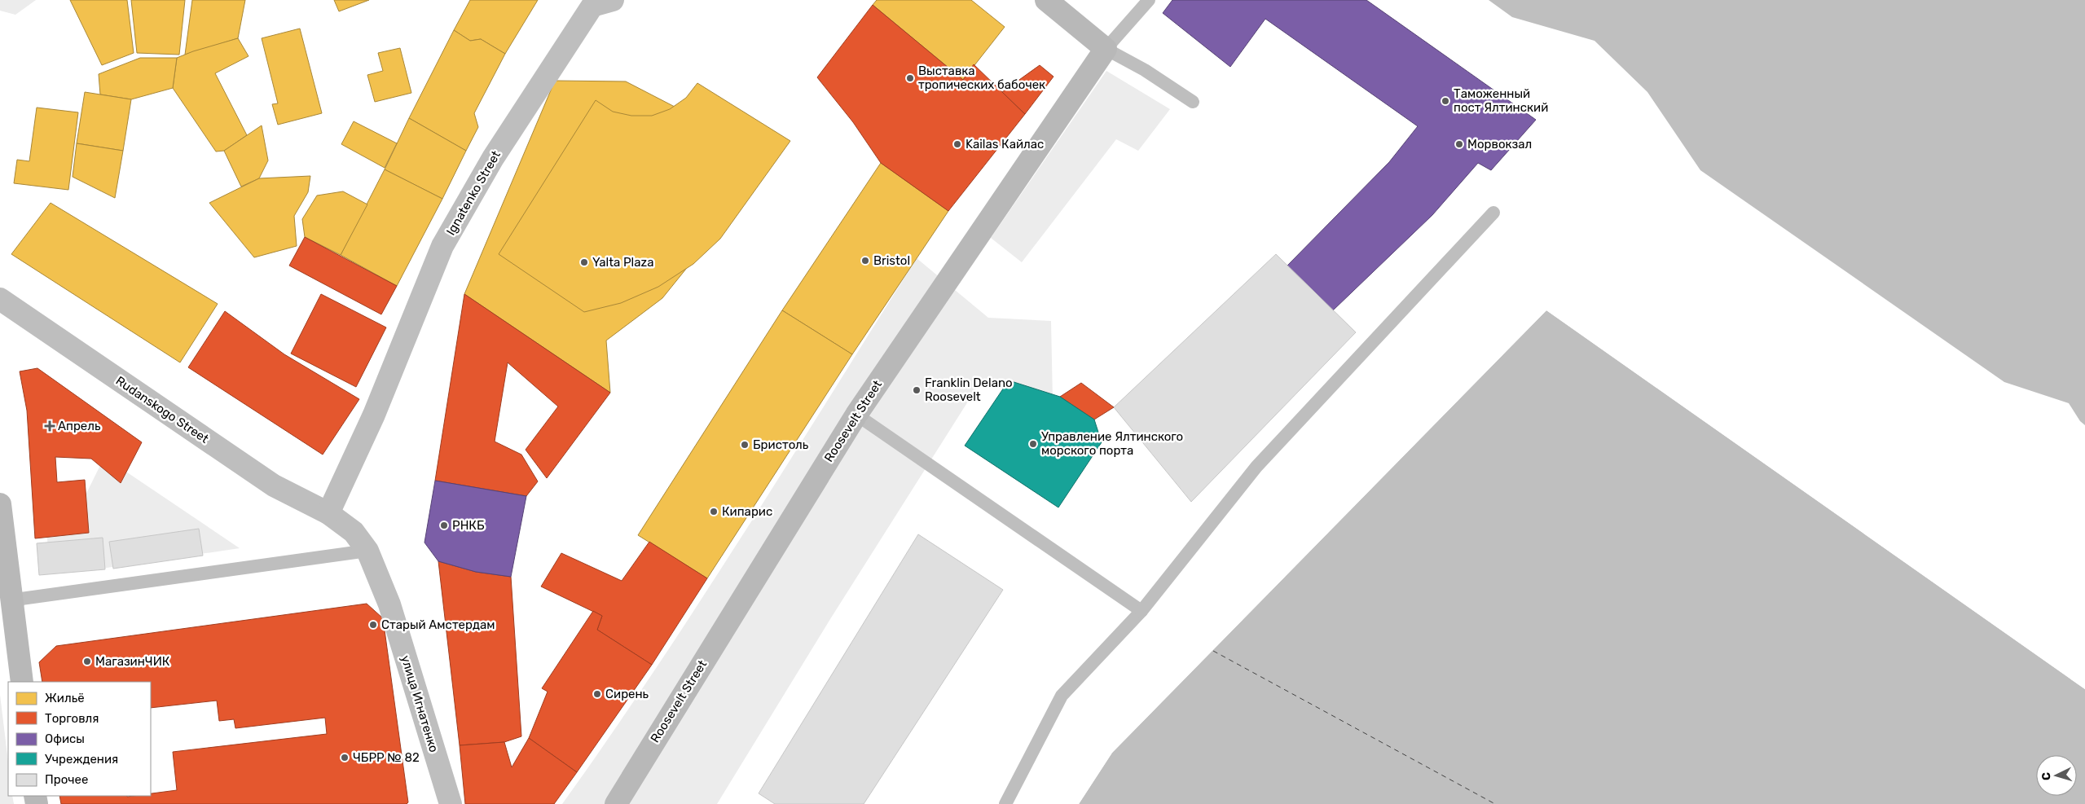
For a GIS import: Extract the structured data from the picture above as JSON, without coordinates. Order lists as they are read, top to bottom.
{
  "streets": {
    "main road": ["Roosevelt Street"],
    "street": ["Ignatenko Street", "Rudanskogo Street", "улица Игнатенко"]
  },
  "crossings": [
    ["Ignatenko Street", "Rudanskogo Street"],
    ["Rudanskogo Street", "улица Игнатенко"]
  ],
  "places": {
    "other": [
      "Выставка тропических бабочек",
      "Таможенный пост Ялтинский",
      "Kailas Кайлас",
      "Морвокзал",
      "Bristol",
      "Yalta Plaza",
      "Franklin Delano Roosevelt",
      "Управление Ялтинского морского порта",
      "Бристоль",
      "Кипариc",
      "РНКБ",
      "Старый Амстердам",
      "МагазинЧИК",
      "Сирень",
      "ЧБРР № 82"
    ],
    "health": ["Апрель"]
  },
  "legend": [
    "Жильё",
    "Торговля",
    "Офисы",
    "Учреждения",
    "Прочее"
  ],
  "north": "left"
}
